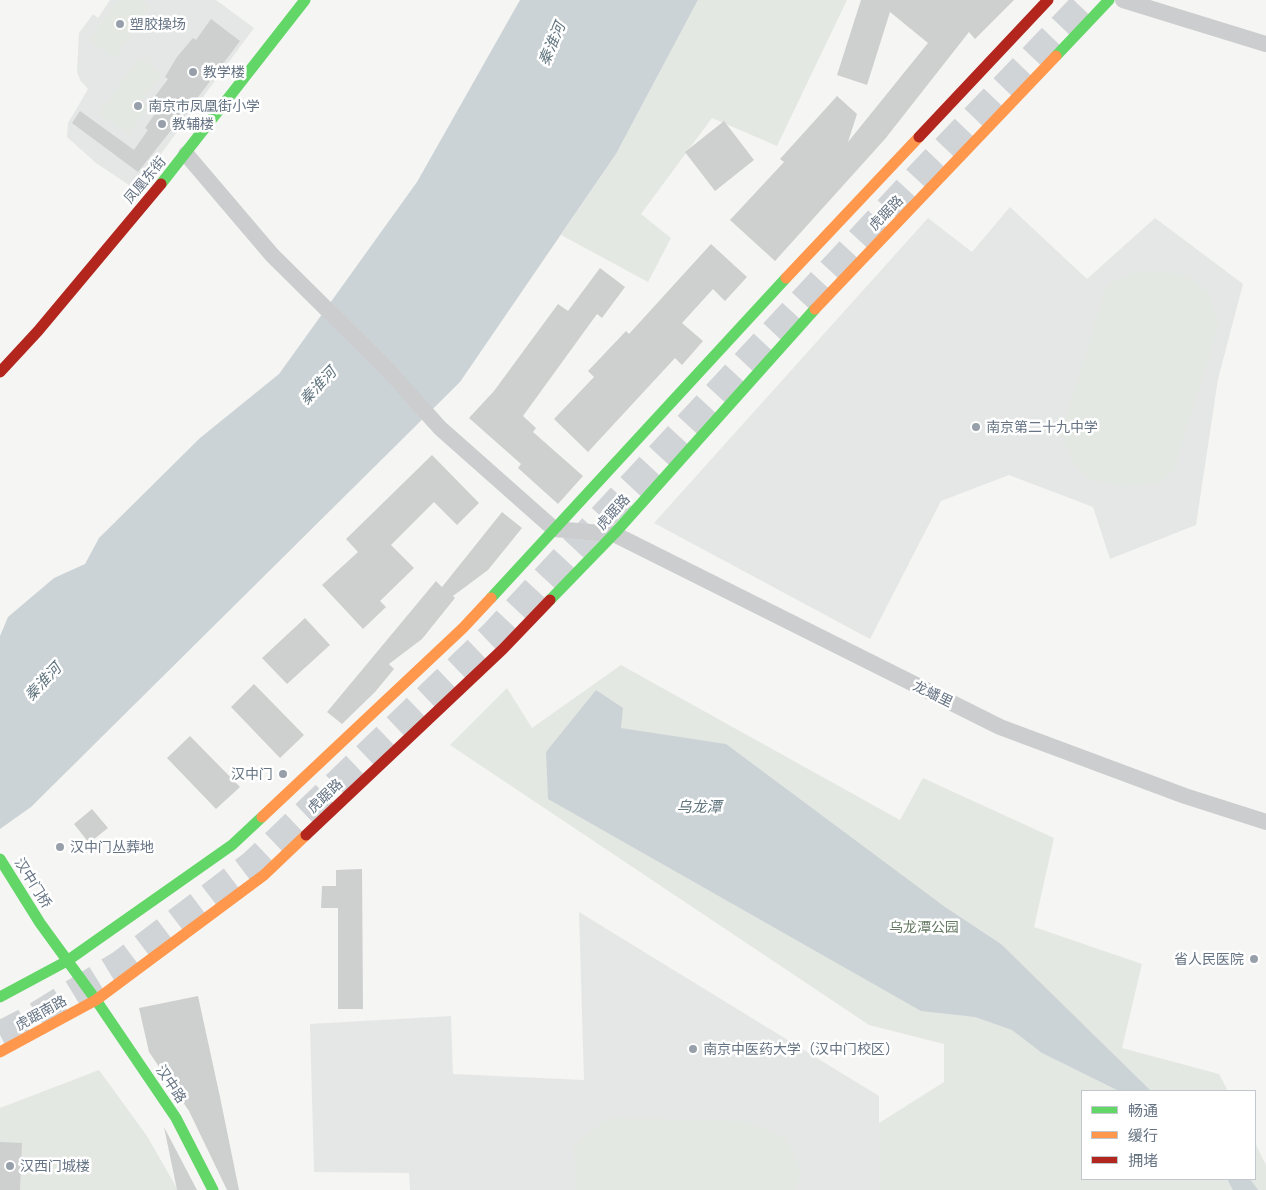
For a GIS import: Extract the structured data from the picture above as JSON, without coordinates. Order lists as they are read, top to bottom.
{
  "streets": {
    "main road": [
      "凤凰东街",
      "虎踞路",
      "汉中门桥",
      "虎踞南路",
      "汉中路"
    ],
    "street": ["龙蟠里"]
  },
  "crossings": [
    ["虎踞路", "龙蟠里"],
    ["虎踞路", "汉中门桥"],
    ["虎踞路", "虎踞南路"],
    ["虎踞路", "汉中路"],
    ["汉中门桥", "汉中路"],
    ["虎踞南路", "汉中路"]
  ],
  "water": ["秦淮河", "乌龙潭"],
  "parks": ["乌龙潭公园"],
  "places": [
    "塑胶操场",
    "教学楼",
    "南京市凤凰街小学",
    "教辅楼",
    "南京第二十九中学",
    "汉中门",
    "汉中门丛葬地",
    "省人民医院",
    "南京中医药大学（汉中门校区）",
    "汉西门城楼"
  ],
  "legend": ["畅通", "缓行", "拥堵"]
}
